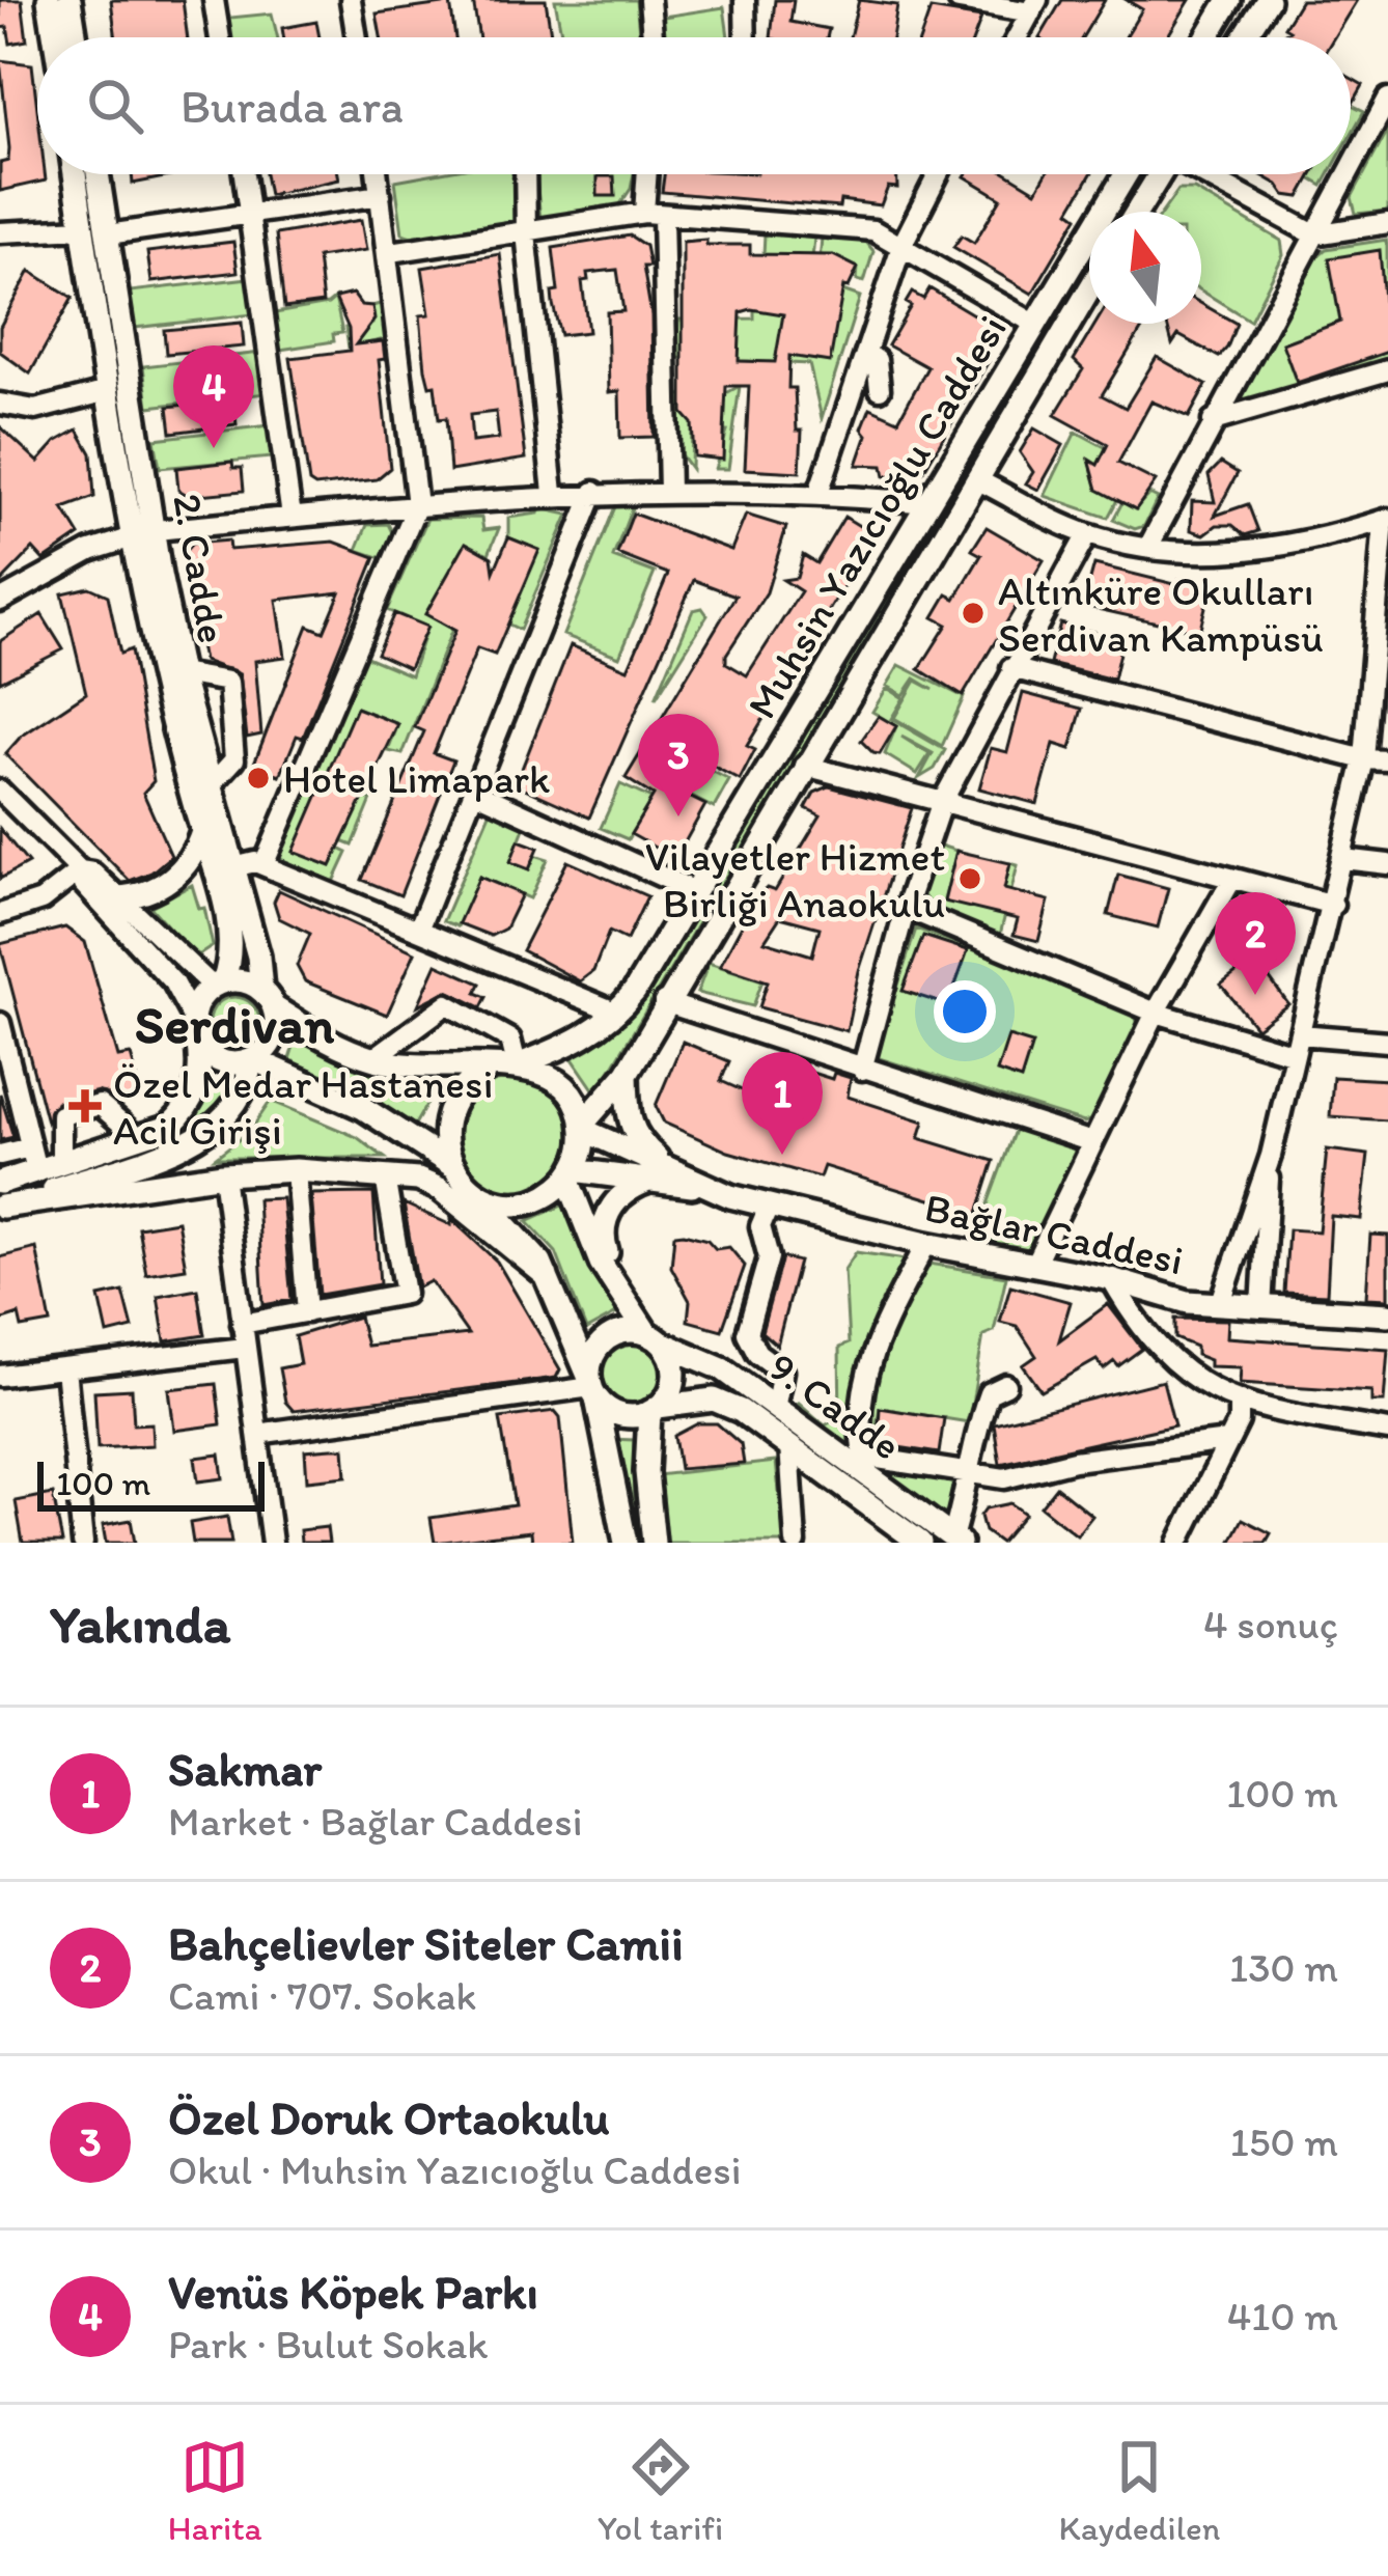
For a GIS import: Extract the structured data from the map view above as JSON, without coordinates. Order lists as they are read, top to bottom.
{
  "streets": {
    "main road": [
      "Muhsin Yazıcıoğlu Caddesi",
      "2. Cadde",
      "Bağlar Caddesi",
      "9. Cadde"
    ]
  },
  "crossings": [
    ["Muhsin Yazıcıoğlu Caddesi", "Bağlar Caddesi"]
  ],
  "districts": ["Serdivan"],
  "places": {
    "other": ["Altınküre Okulları Serdivan Kampüsü", "Hotel Limapark", "Vilayetler Hizmet Birliği Anaokulu"],
    "health": ["Özel Medar Hastanesi Acil Girişi"]
  },
  "scale_bar": "100 m",
  "north": "top",
  "page": {
    "search": "Burada ara",
    "pins": [
      "4",
      "3",
      "2",
      "1"
    ],
    "scale": "100 m",
    "heading": ["Yakında", "4 sonuç"],
    "list": [
      {
        "mark": "1",
        "name": "Sakmar",
        "note": "Market · Bağlar Caddesi",
        "value": "100 m"
      },
      {
        "mark": "2",
        "name": "Bahçelievler Siteler Camii",
        "note": "Cami · 707. Sokak",
        "value": "130 m"
      },
      {
        "mark": "3",
        "name": "Özel Doruk Ortaokulu",
        "note": "Okul · Muhsin Yazıcıoğlu Caddesi",
        "value": "150 m"
      },
      {
        "mark": "4",
        "name": "Venüs Köpek Parkı",
        "note": "Park · Bulut Sokak",
        "value": "410 m"
      }
    ],
    "nav": ["Harita", "Yol tarifi", "Kaydedilen"]
  }
}
